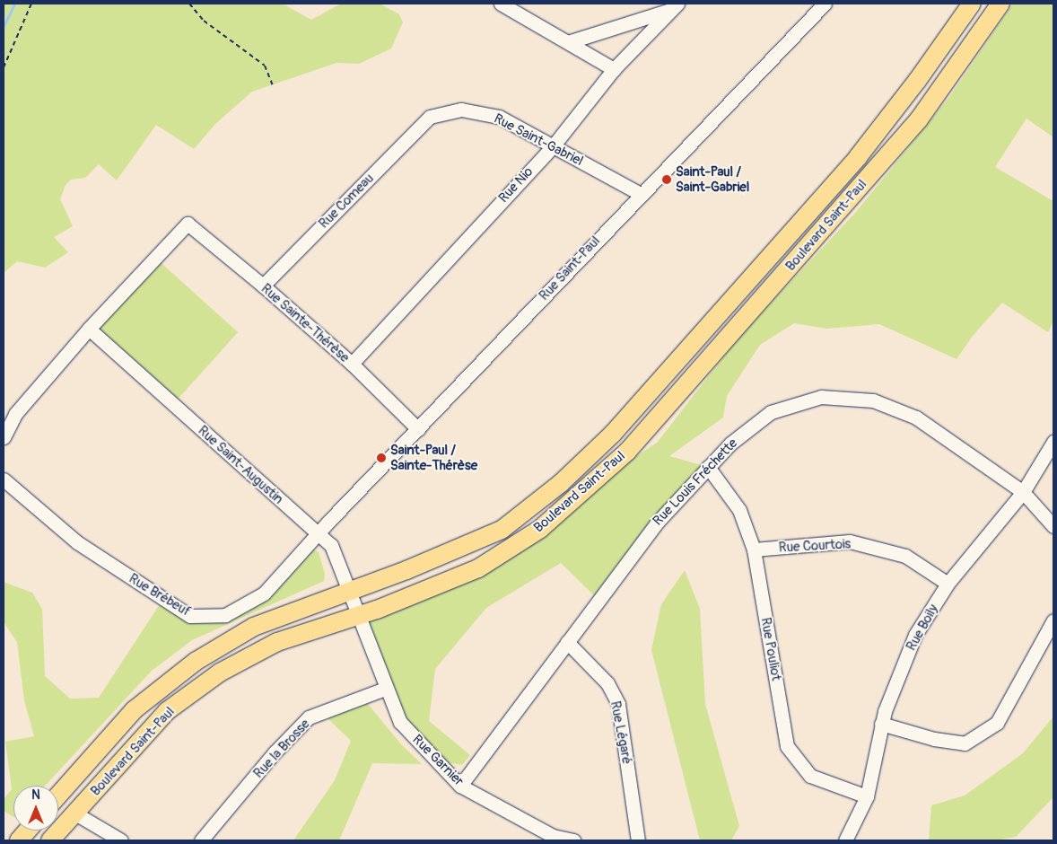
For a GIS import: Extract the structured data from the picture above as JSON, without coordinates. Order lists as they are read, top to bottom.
{
  "streets": {
    "main road": ["Boulevard Saint-Paul"],
    "street": [
      "Rue Saint-Gabriel",
      "Rue Nio",
      "Rue Comeau",
      "Rue Saint-Paul",
      "Rue Sainte-Thérèse",
      "Rue Saint-Augustin",
      "Rue Louis Fréchette",
      "Rue Courtois",
      "Rue Brébeuf",
      "Rue Boily",
      "Rue Pouliot",
      "Rue Légaré",
      "Rue la Brosse",
      "Rue Garnier"
    ]
  },
  "crossings": [
    ["Rue Saint-Gabriel", "Rue Nio"],
    ["Rue Saint-Gabriel", "Rue Comeau"],
    ["Rue Saint-Gabriel", "Rue Saint-Paul"],
    ["Rue Nio", "Rue Sainte-Thérèse"],
    ["Rue Comeau", "Rue Sainte-Thérèse"],
    ["Boulevard Saint-Paul", "Rue Saint-Augustin"],
    ["Boulevard Saint-Paul", "Rue Garnier"],
    ["Rue Saint-Paul", "Rue Sainte-Thérèse"],
    ["Rue Saint-Paul", "Rue Saint-Augustin"],
    ["Rue Saint-Paul", "Rue Brébeuf"],
    ["Rue Sainte-Thérèse", "Rue Saint-Augustin"],
    ["Rue Saint-Augustin", "Rue Brébeuf"],
    ["Rue Saint-Augustin", "Rue Garnier"],
    ["Rue Louis Fréchette", "Rue Boily"],
    ["Rue Louis Fréchette", "Rue Pouliot"],
    ["Rue Louis Fréchette", "Rue Légaré"],
    ["Rue Louis Fréchette", "Rue Garnier"],
    ["Rue Courtois", "Rue Boily"],
    ["Rue Courtois", "Rue Pouliot"],
    ["Rue Boily", "Rue Pouliot"],
    ["Rue la Brosse", "Rue Garnier"]
  ],
  "places": ["Saint-Paul / Saint-Gabriel", "Saint-Paul / Sainte-Thérèse"],
  "north": "top"
}
